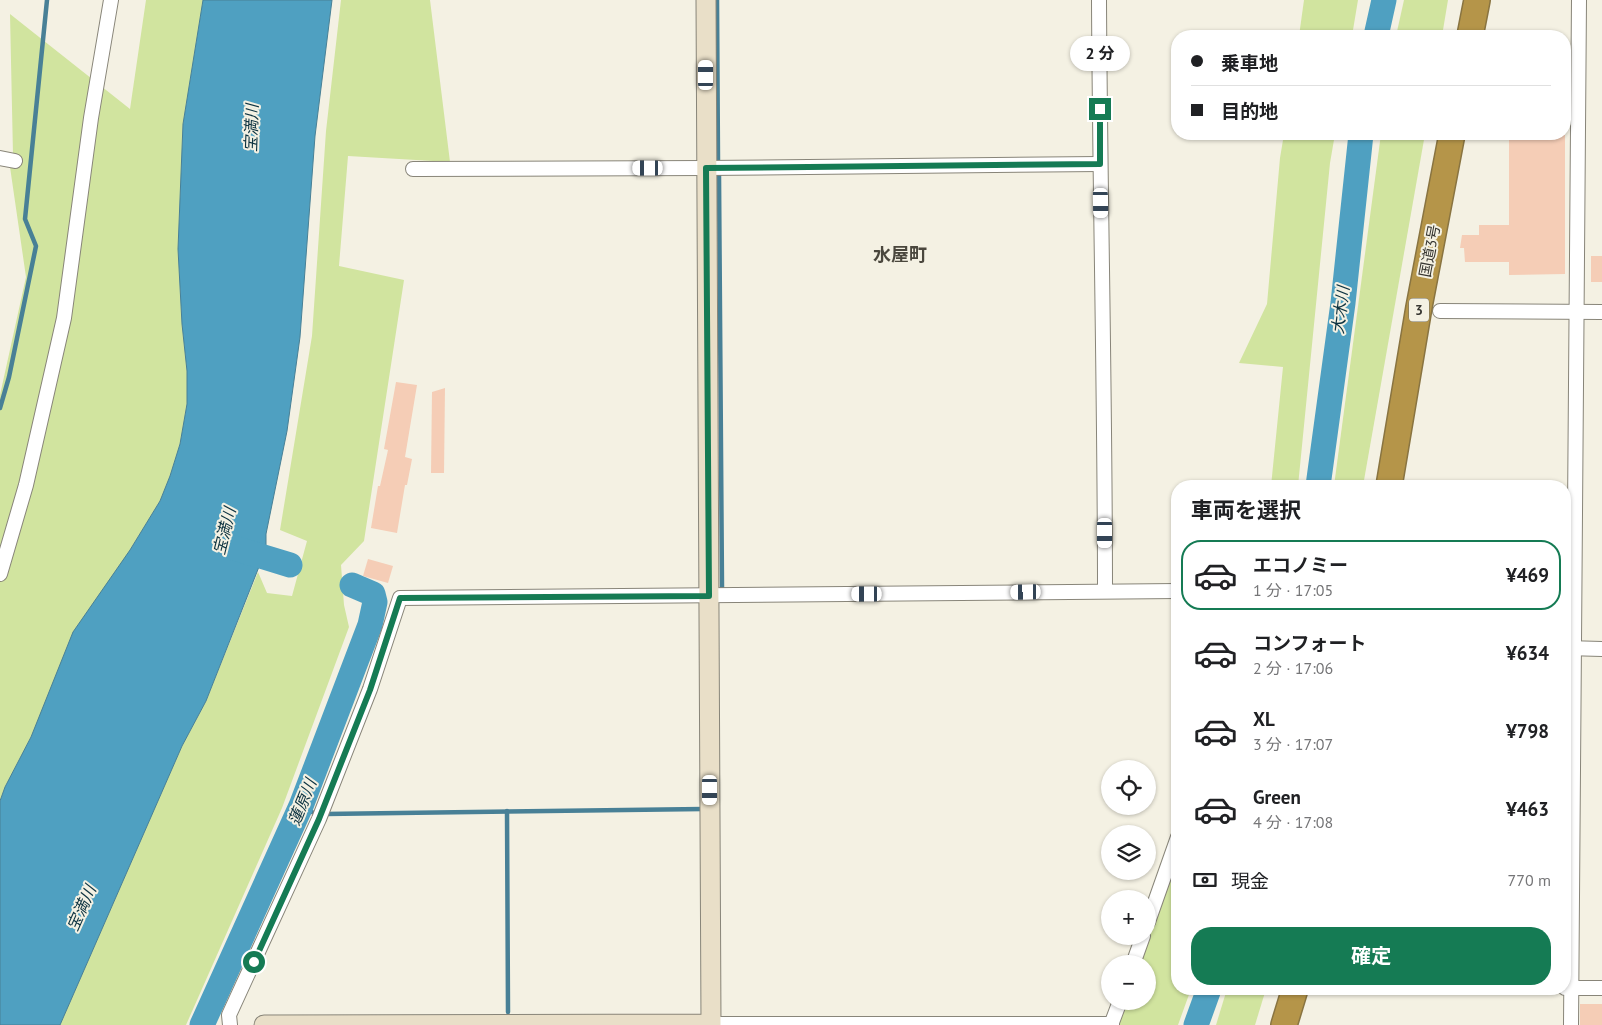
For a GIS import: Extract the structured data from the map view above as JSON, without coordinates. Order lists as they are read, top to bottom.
{
  "streets": {
    "highway": ["国道3号", "3"]
  },
  "districts": ["水屋町"],
  "water": ["宝満川", "大木川", "蓮原川"],
  "page": {
    "banner": ["乗車地", "目的地"],
    "bubble": "2 分",
    "heading": "車両を選択",
    "list": [
      {
        "name": "エコノミー",
        "note": "1 分 · 17:05",
        "value": "¥469"
      },
      {
        "name": "コンフォート",
        "note": "2 分 · 17:06",
        "value": "¥634"
      },
      {
        "name": "XL",
        "note": "3 分 · 17:07",
        "value": "¥798"
      },
      {
        "name": "Green",
        "note": "4 分 · 17:08",
        "value": "¥463"
      }
    ],
    "map_buttons": ["+", "−"],
    "pay": ["現金", "770 m"],
    "buttons": "確定"
  }
}
